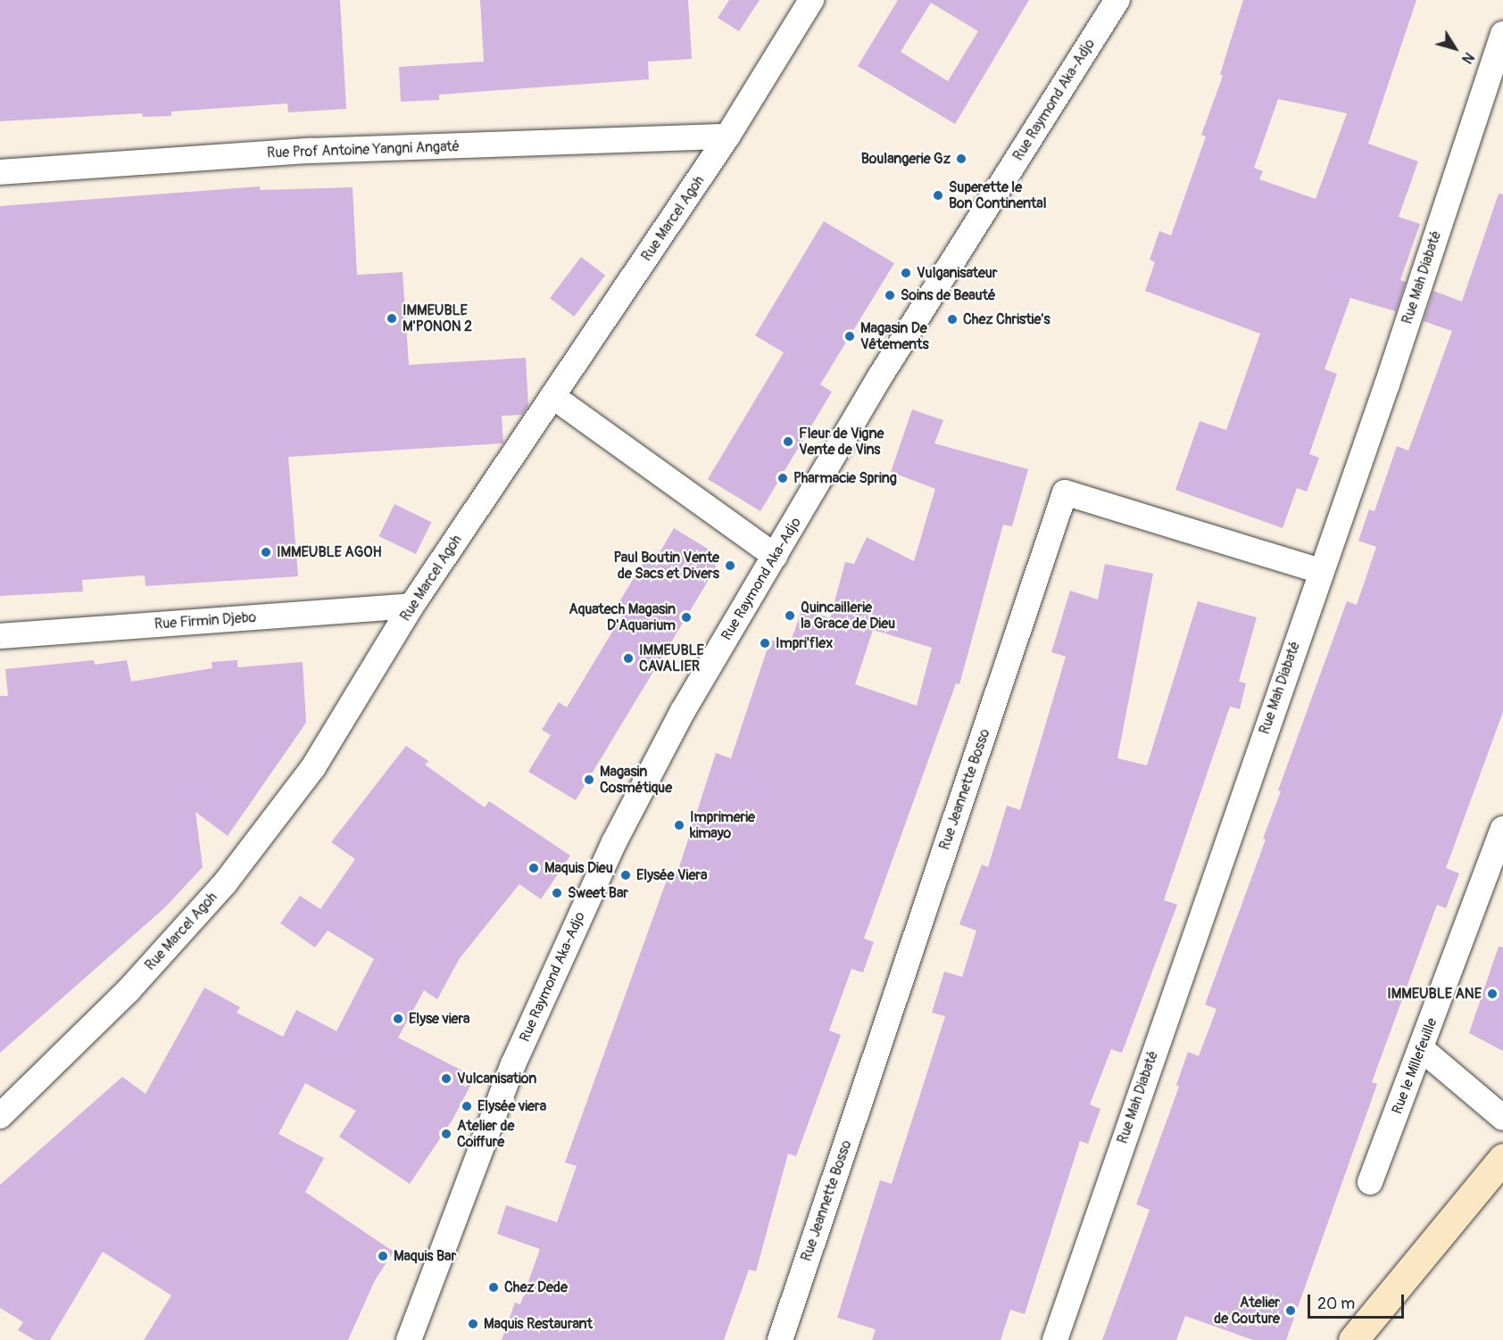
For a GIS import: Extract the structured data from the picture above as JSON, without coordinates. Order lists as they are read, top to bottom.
{
  "streets": {
    "street": [
      "Rue Raymond Aka-Adjo",
      "Rue Prof Antoine Yangni Angaté",
      "Rue Marcel Agoh",
      "Rue Mah Diabaté",
      "Rue Firmin Djebo",
      "Rue Jeannette Bosso",
      "Rue le Millefeuille"
    ]
  },
  "crossings": [
    ["Rue Prof Antoine Yangni Angaté", "Rue Marcel Agoh"],
    ["Rue Marcel Agoh", "Rue Firmin Djebo"],
    ["Rue Mah Diabaté", "Rue Jeannette Bosso"]
  ],
  "places": [
    "Boulangerie Gz",
    "Superette le Bon Continental",
    "Vulganisateur",
    "Soins de Beauté",
    "IMMEUBLE M'PONON 2",
    "Chez Christie's",
    "Magasin De Vêtements",
    "Fleur de Vigne Vente de Vins",
    "Pharmacie Spring",
    "IMMEUBLE AGOH",
    "Paul Boutin Vente de Sacs et Divers",
    "Quincaillerie la Grace de Dieu",
    "Aquatech Magasin D'Aquarium",
    "Impri'flex",
    "IMMEUBLE CAVALIER",
    "Magasin Cosmétique",
    "Imprimerie kimayo",
    "Maquis Dieu",
    "Elysée Viera",
    "Sweet Bar",
    "IMMEUBLE ANE",
    "Elyse viera",
    "Vulcanisation",
    "Elysée viera",
    "Atelier de Coiffure",
    "Maquis Bar",
    "Chez Dede",
    "Atelier de Couture",
    "Maquis Restaurant"
  ],
  "scale_bar": "20 m",
  "north": "bottom right"
}
